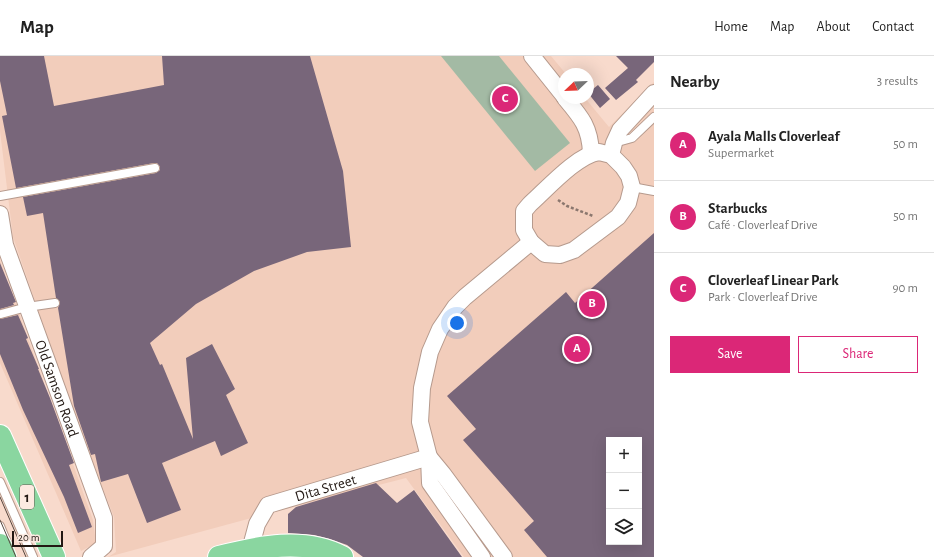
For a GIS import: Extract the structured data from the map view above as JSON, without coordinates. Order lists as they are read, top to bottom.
{
  "streets": {
    "highway": ["1"],
    "street": ["Old Samson Road", "Dita Street"]
  },
  "scale_bar": "20 m",
  "north": "bottom left",
  "page": {
    "header": "Map",
    "nav": [
      "Home",
      "Map",
      "About",
      "Contact"
    ],
    "heading": ["Nearby", "3 results"],
    "pins": ["C", "B", "A"],
    "list": [
      {
        "mark": "A",
        "name": "Ayala Malls Cloverleaf",
        "note": "Supermarket",
        "value": "50 m"
      },
      {
        "mark": "B",
        "name": "Starbucks",
        "note": "Café · Cloverleaf Drive",
        "value": "50 m"
      },
      {
        "mark": "C",
        "name": "Cloverleaf Linear Park",
        "note": "Park · Cloverleaf Drive",
        "value": "90 m"
      }
    ],
    "buttons": ["Save", "Share"],
    "map_buttons": ["+", "−"],
    "scale": "20 m"
  }
}
